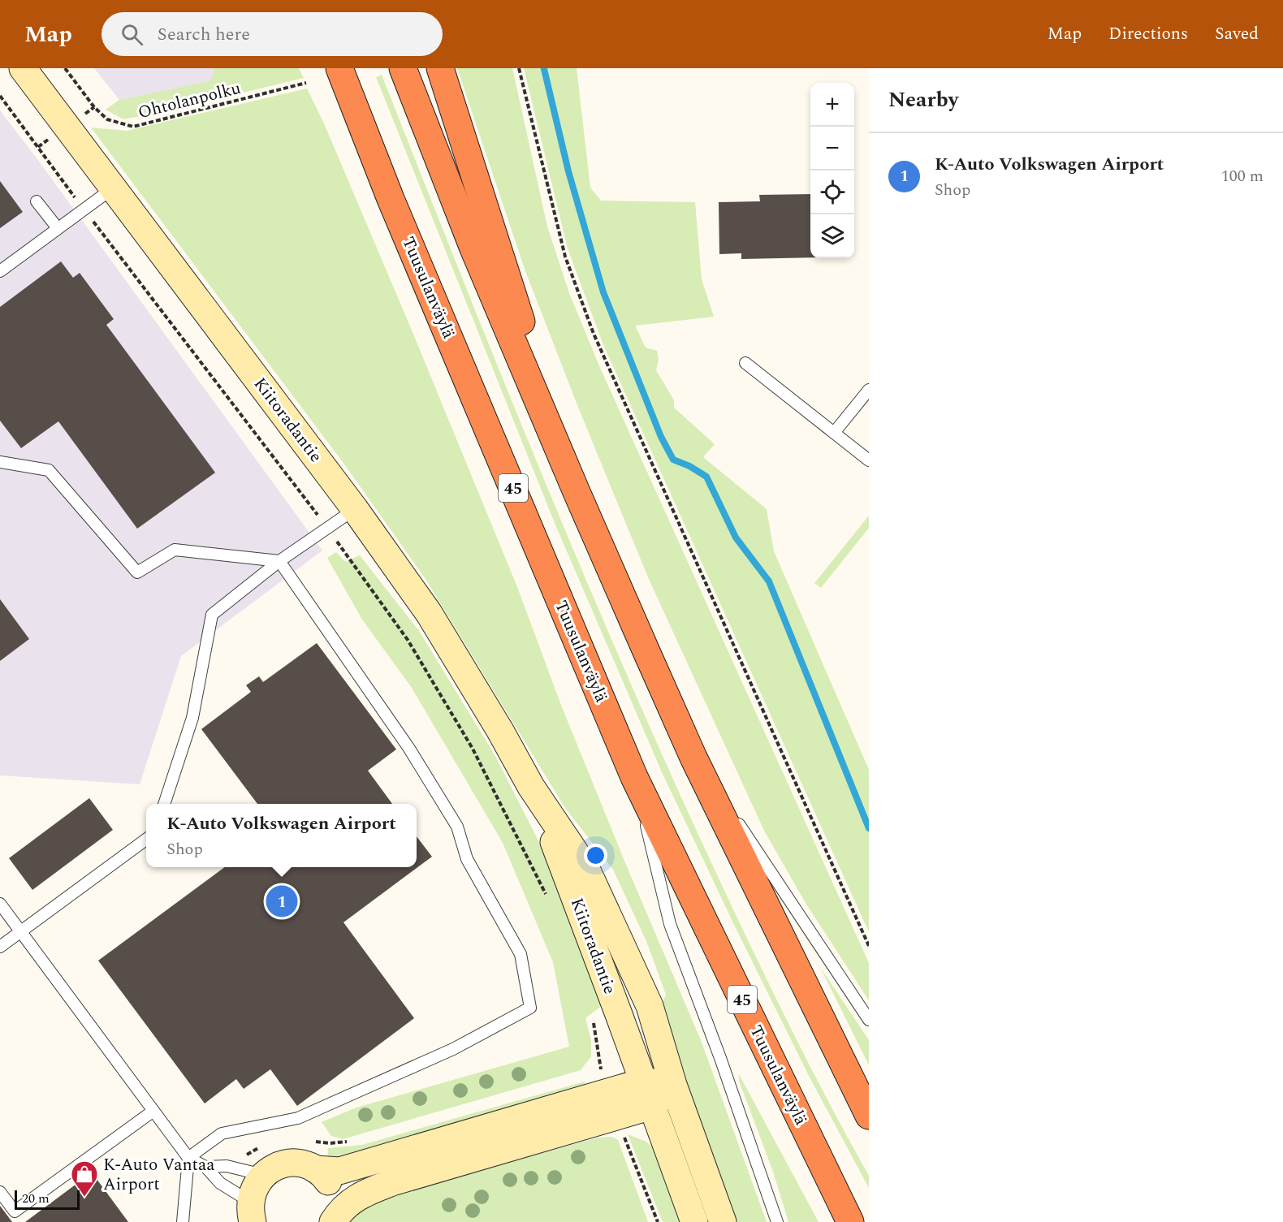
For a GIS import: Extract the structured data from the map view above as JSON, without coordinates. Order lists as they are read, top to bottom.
{
  "streets": {
    "highway": ["Tuusulanväylä", "45"],
    "main road": ["Kiitoradantie"],
    "path": ["Ohtolanpolku"]
  },
  "places": {
    "shop": ["K-Auto Vantaa Airport"]
  },
  "scale_bar": "20 m",
  "page": {
    "header": "Map",
    "search": "Search here",
    "nav": ["Map", "Directions", "Saved"],
    "heading": "Nearby",
    "map_buttons": ["+", "−"],
    "list": [
      {
        "mark": "1",
        "name": "K-Auto Volkswagen Airport",
        "note": "Shop",
        "value": "100 m"
      }
    ],
    "popup": ["K-Auto Volkswagen Airport", "Shop"],
    "pins": "1",
    "scale": "20 m"
  }
}
